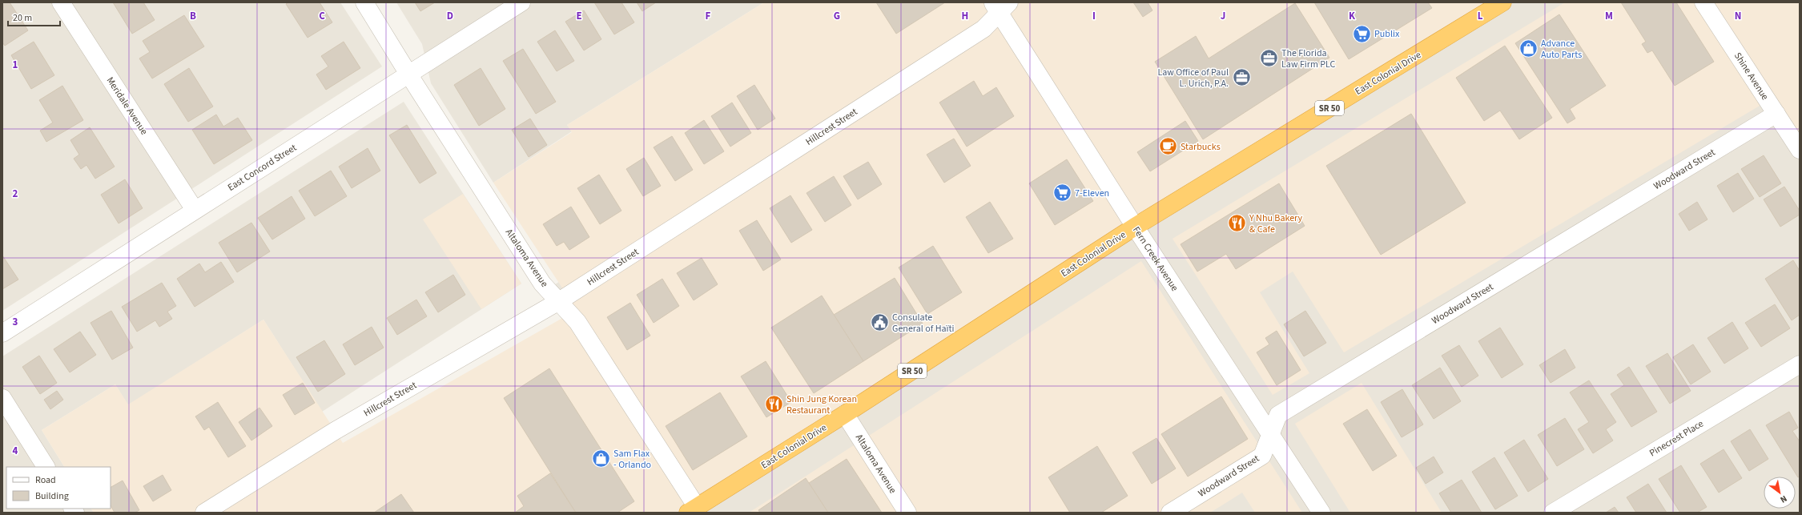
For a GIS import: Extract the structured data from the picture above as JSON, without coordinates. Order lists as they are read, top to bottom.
{
  "streets": {
    "highway": ["East Colonial Drive", "SR 50"],
    "street": [
      "Shine Avenue",
      "Meridale Avenue",
      "Hillcrest Street",
      "East Concord Street",
      "Woodward Street",
      "Altaloma Avenue",
      "Fern Creek Avenue",
      "Pinecrest Place"
    ]
  },
  "crossings": [
    ["East Colonial Drive", "Altaloma Avenue"],
    ["East Colonial Drive", "Fern Creek Avenue"],
    ["Shine Avenue", "Woodward Street"],
    ["Meridale Avenue", "East Concord Street"],
    ["Hillcrest Street", "Altaloma Avenue"],
    ["Hillcrest Street", "Fern Creek Avenue"],
    ["East Concord Street", "Altaloma Avenue"],
    ["Woodward Street", "Fern Creek Avenue"]
  ],
  "places": {
    "supermarket": ["Publix", "7-Eleven"],
    "shop": ["Advance Auto Parts", "Sam Flax - Orlando"],
    "office": ["The Florida Law Firm PLC", "Law Office of Paul L. Urich, P.A."],
    "cafe": ["Starbucks"],
    "restaurant": ["Y Nhu Bakery & Cafe", "Shin Jung Korean Restaurant"],
    "public building": ["Consulate General of Haïti"]
  },
  "legend": ["Road", "Building"],
  "scale_bar": "20 m",
  "north": "bottom right",
  "grid": {
    "columns": [
      "B",
      "C",
      "D",
      "E",
      "F",
      "G",
      "H",
      "I",
      "J",
      "K",
      "L",
      "M",
      "N"
    ],
    "rows": [
      "1",
      "2",
      "3",
      "4"
    ]
  }
}
